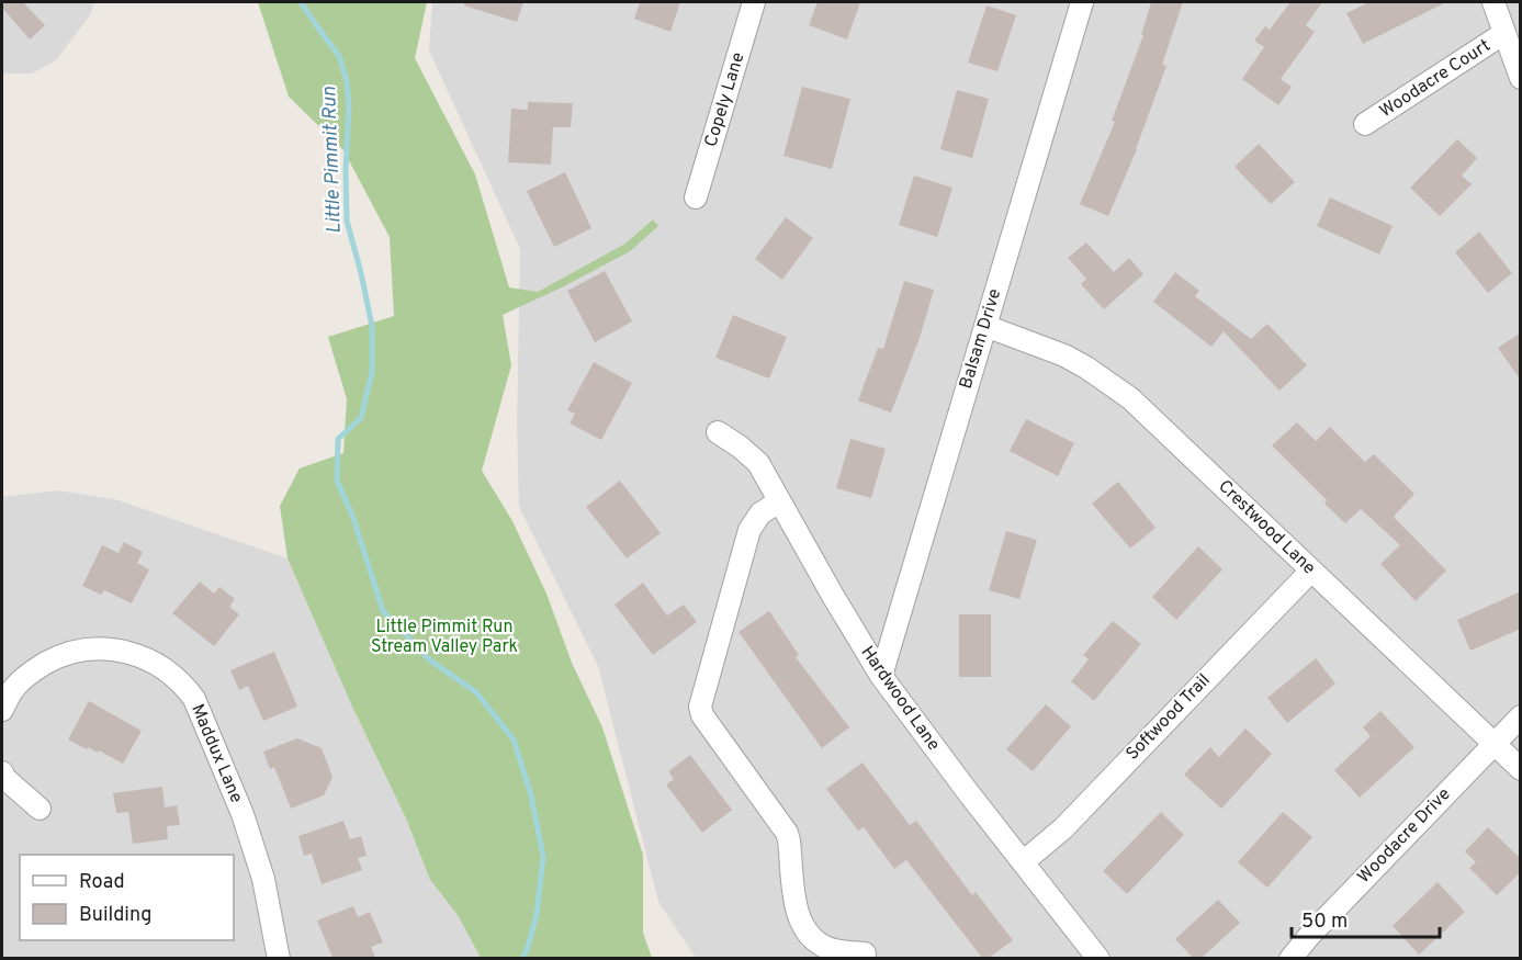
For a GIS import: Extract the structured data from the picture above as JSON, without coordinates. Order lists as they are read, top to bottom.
{
  "streets": {
    "street": [
      "Woodacre Court",
      "Copely Lane",
      "Balsam Drive",
      "Crestwood Lane",
      "Hardwood Lane",
      "Softwood Trail",
      "Maddux Lane",
      "Woodacre Drive"
    ]
  },
  "crossings": [
    ["Balsam Drive", "Crestwood Lane"],
    ["Balsam Drive", "Hardwood Lane"],
    ["Crestwood Lane", "Softwood Trail"],
    ["Crestwood Lane", "Woodacre Drive"],
    ["Hardwood Lane", "Softwood Trail"]
  ],
  "water": ["Little Pimmit Run"],
  "parks": ["Little Pimmit Run Stream Valley Park"],
  "legend": ["Road", "Building"],
  "scale_bar": "50 m"
}
